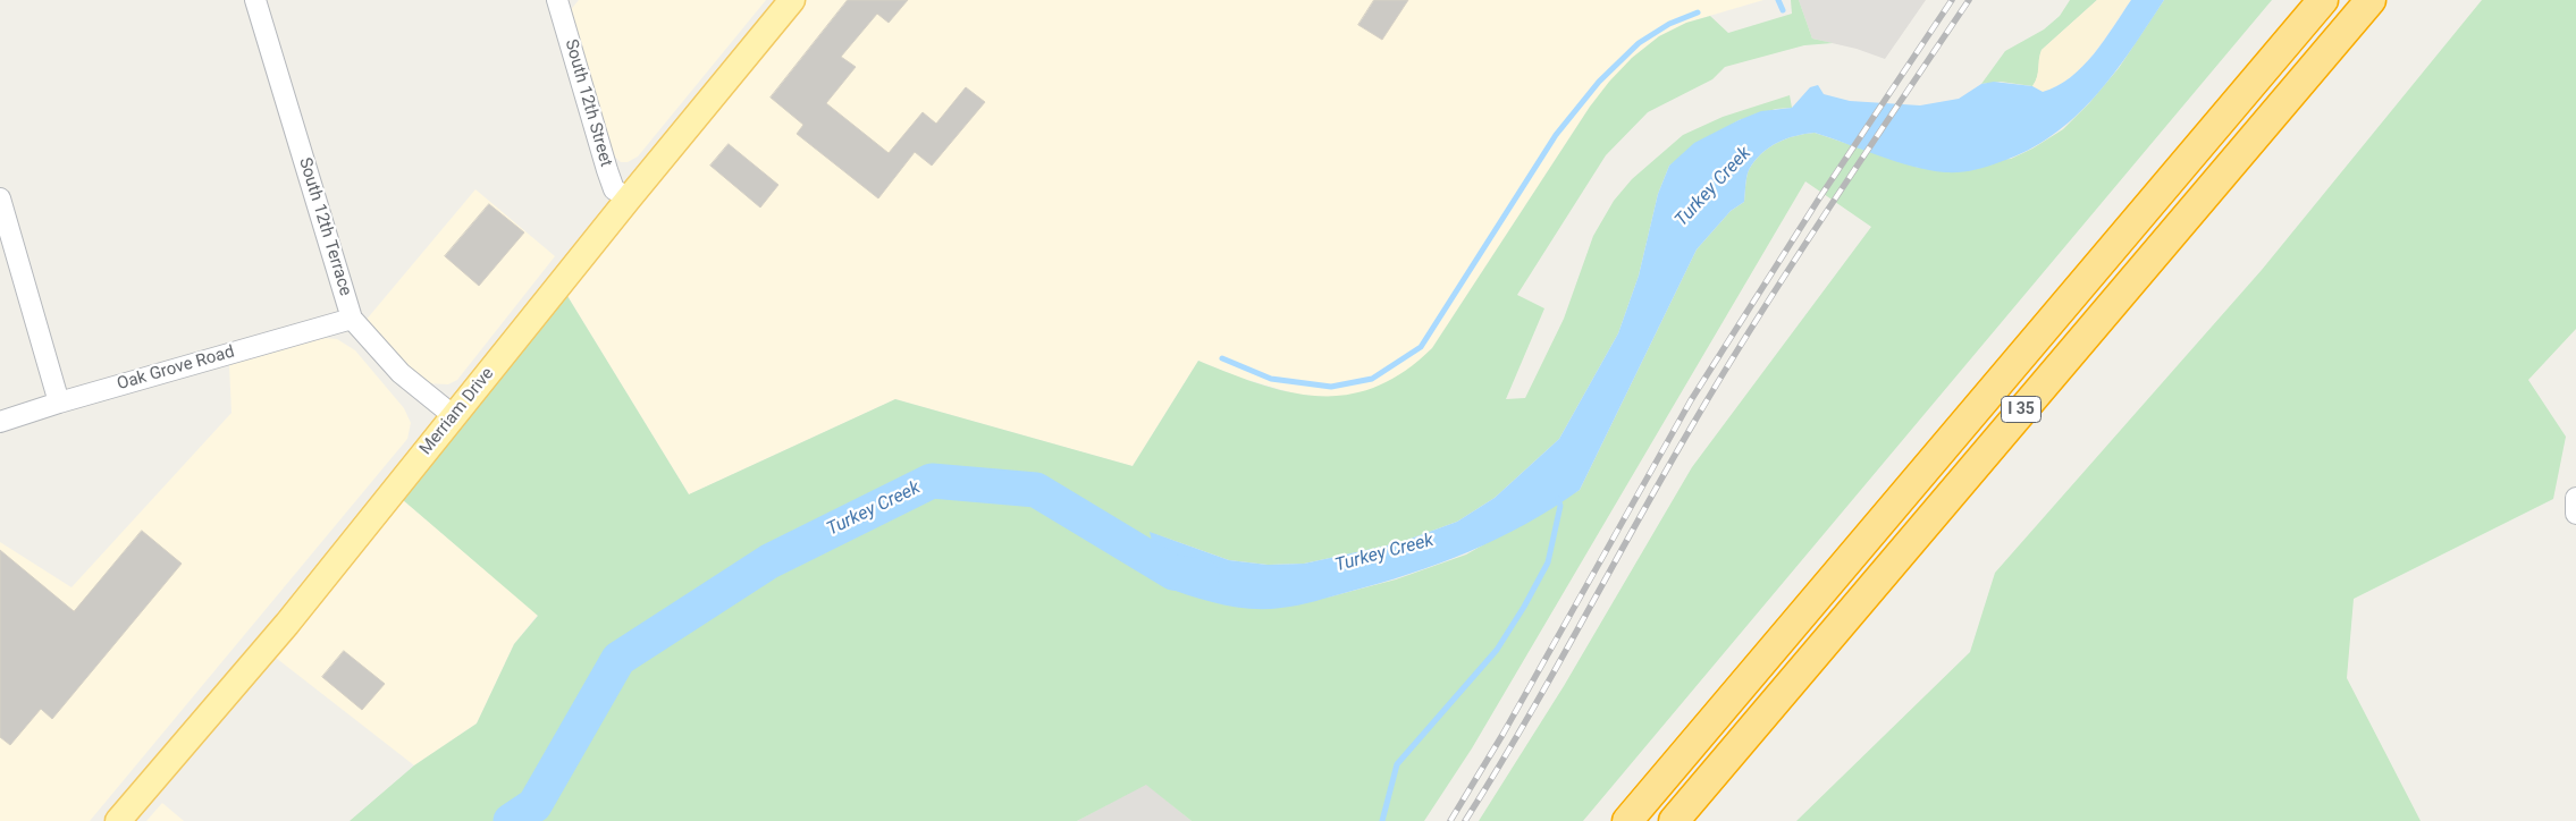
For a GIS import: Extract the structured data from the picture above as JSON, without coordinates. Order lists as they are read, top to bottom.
{
  "streets": {
    "highway": ["I 35"],
    "main road": ["Merriam Drive"],
    "street": ["South 12th Street", "South 12th Terrace", "Oak Grove Road"]
  },
  "crossings": [
    ["South 12th Street", "Merriam Drive"],
    ["South 12th Terrace", "Oak Grove Road"],
    ["South 12th Terrace", "Merriam Drive"]
  ],
  "water": ["Turkey Creek"]
}
